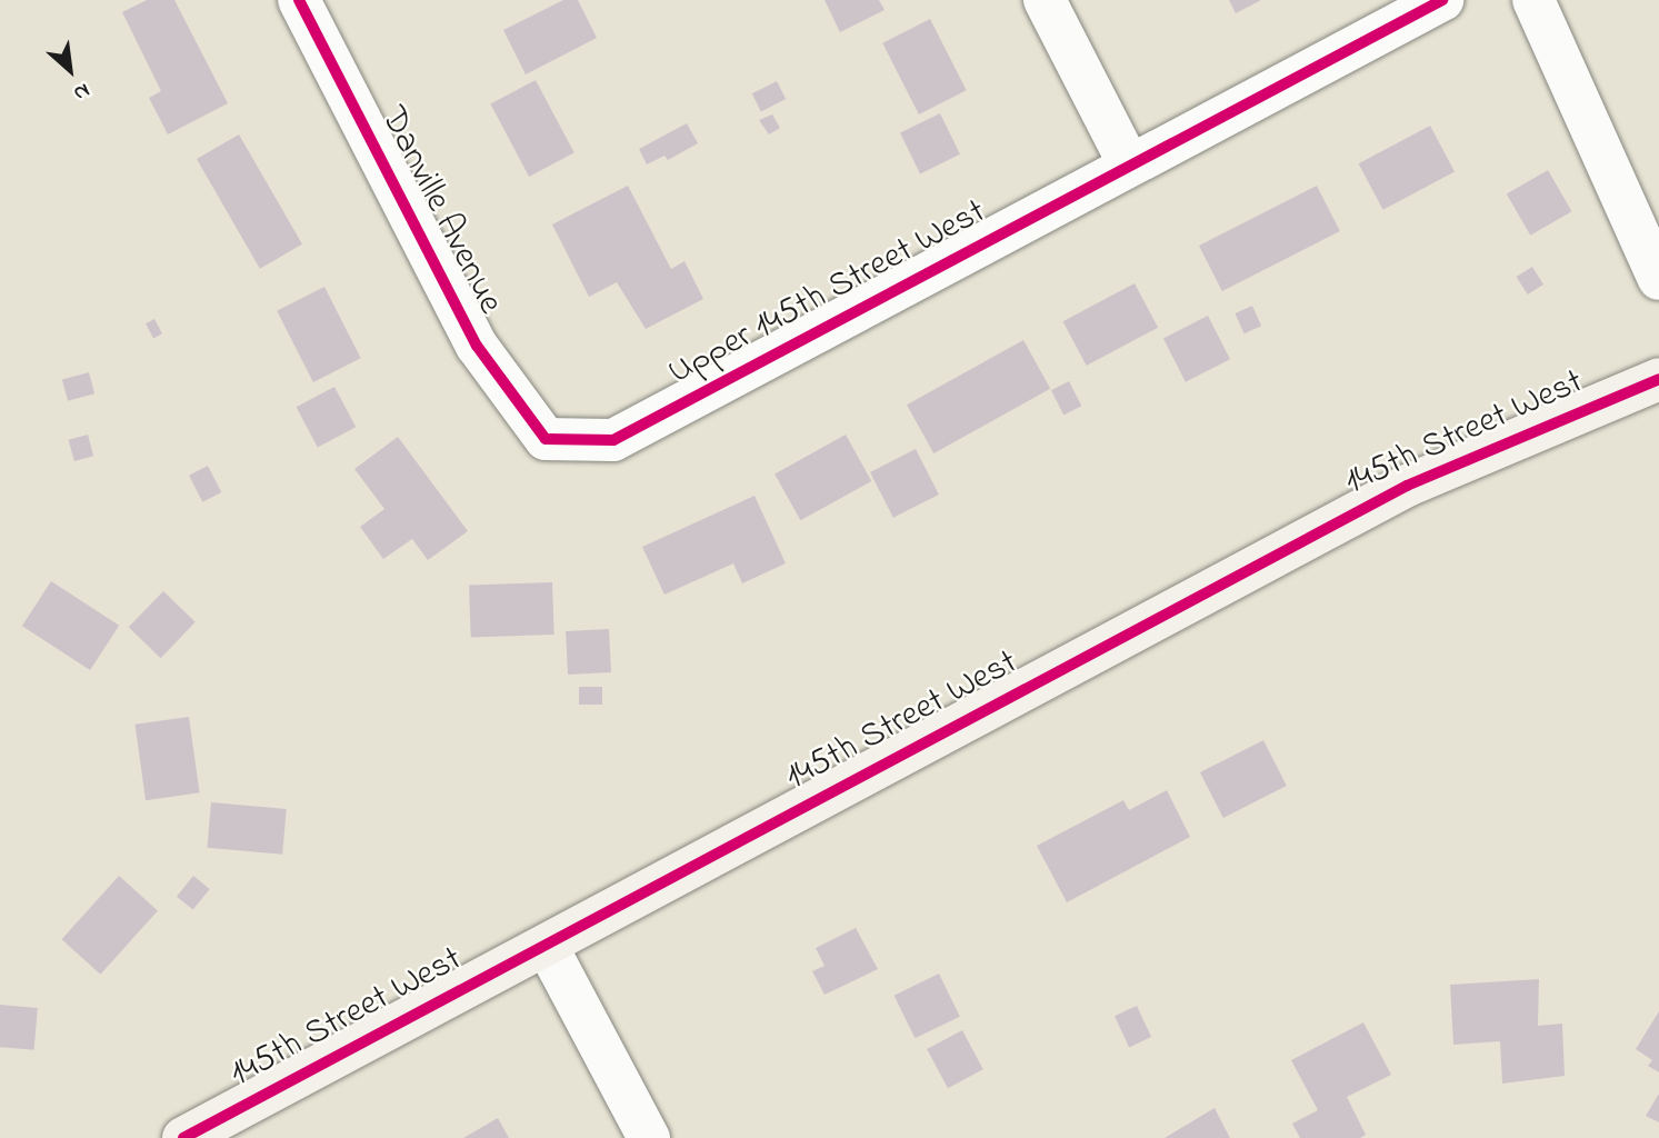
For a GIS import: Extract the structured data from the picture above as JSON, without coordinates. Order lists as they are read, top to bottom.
{
  "streets": {
    "street": ["Danville Avenue", "Upper 145th Street West", "145th Street West"]
  },
  "crossings": [
    ["Danville Avenue", "Upper 145th Street West"]
  ],
  "north": "bottom right"
}
